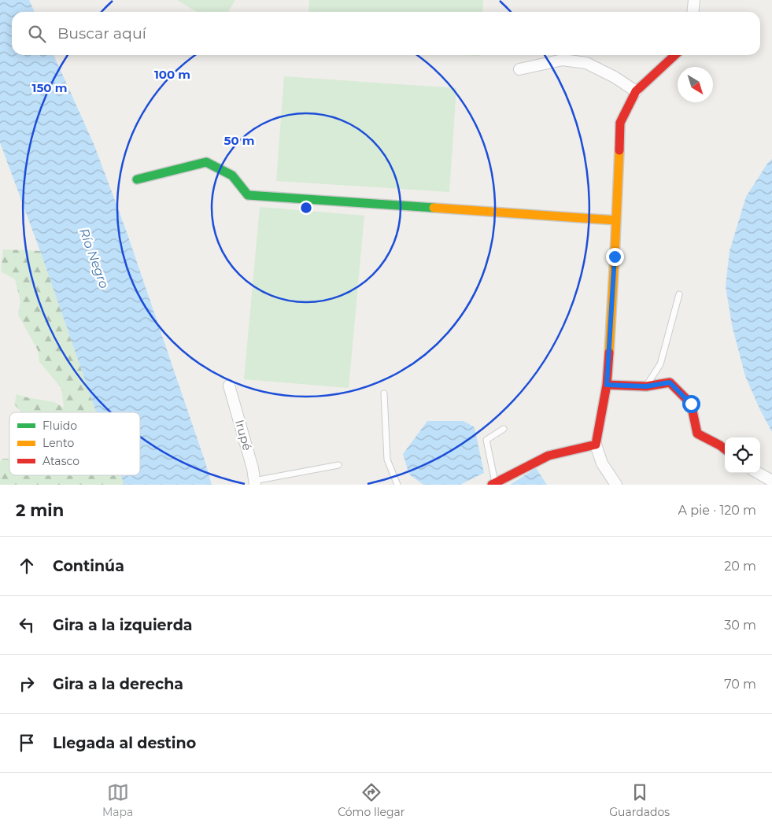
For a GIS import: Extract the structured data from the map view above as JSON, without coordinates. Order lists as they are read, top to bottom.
{
  "streets": {
    "street": ["Irupé"]
  },
  "water": ["Río Negro"],
  "legend": ["Fluido", "Lento", "Atasco"],
  "north": "bottom right",
  "page": {
    "search": "Buscar aquí",
    "heading": ["2 min", "A pie · 120 m"],
    "list": [
      ["Continúa", "20 m"],
      ["Gira a la izquierda", "30 m"],
      ["Gira a la derecha", "70 m"],
      "Llegada al destino"
    ],
    "nav": ["Mapa", "Cómo llegar", "Guardados"]
  },
  "rings": ["100 m", "150 m", "50 m"]
}
